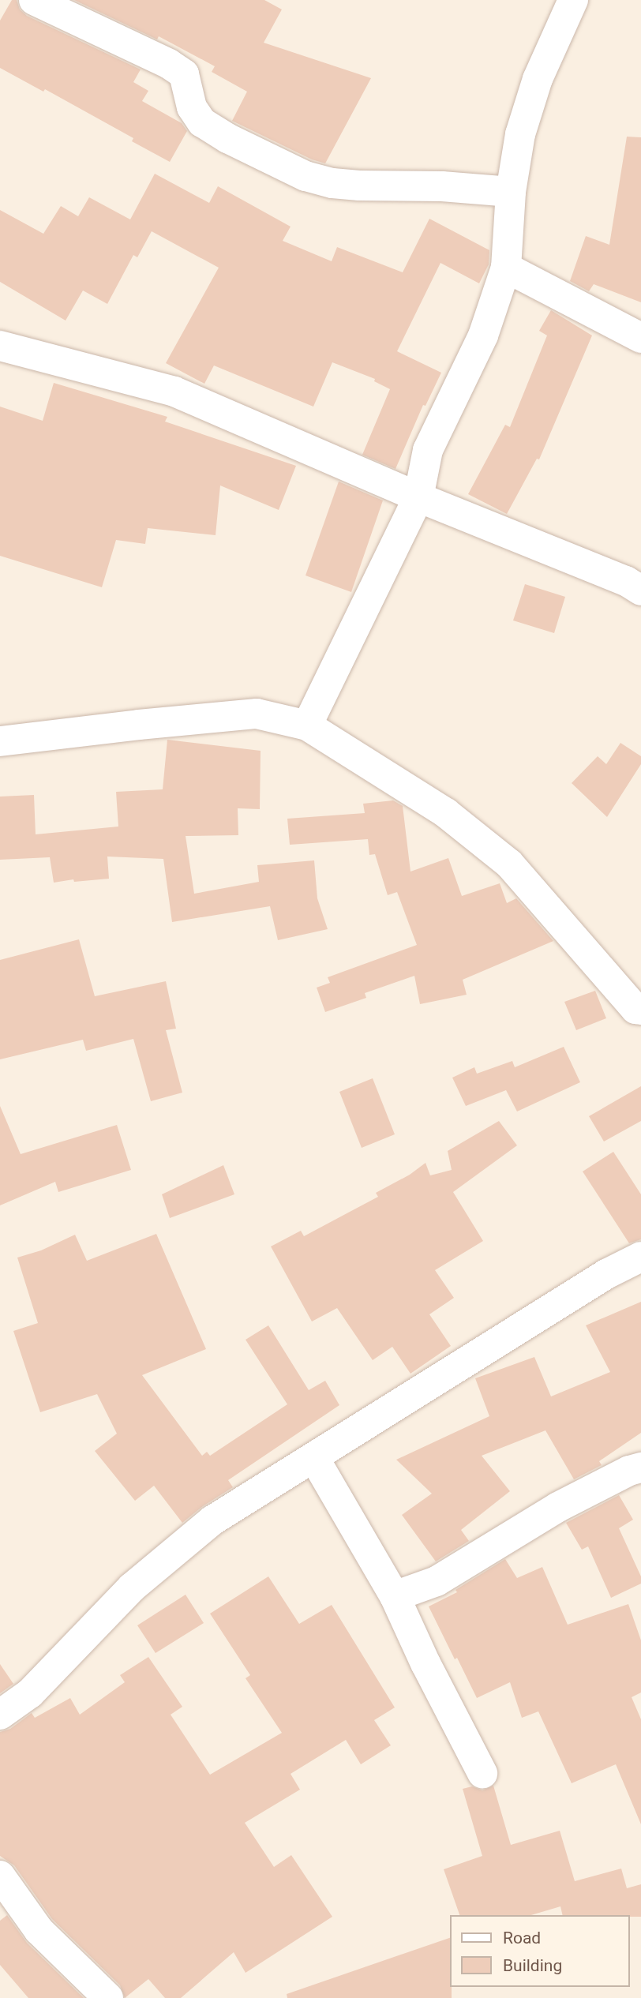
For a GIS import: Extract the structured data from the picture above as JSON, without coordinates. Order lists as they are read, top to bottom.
{
  "legend": ["Road", "Building"]
}
